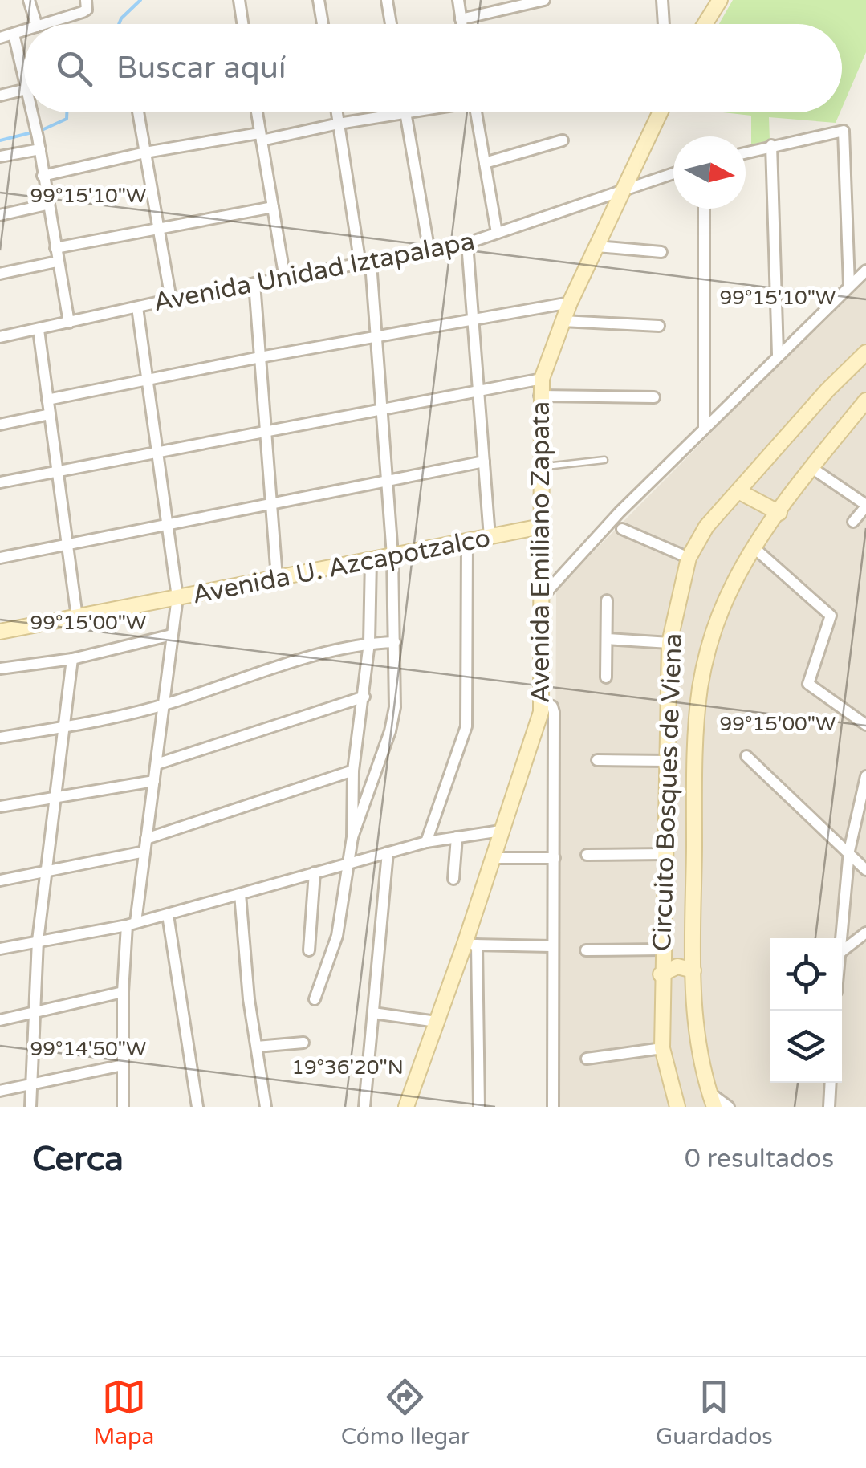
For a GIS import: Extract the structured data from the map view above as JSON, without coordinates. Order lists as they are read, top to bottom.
{
  "streets": {
    "main road": ["Avenida Emiliano Zapata", "Avenida U. Azcapotzalco", "Circuito Bosques de Viena"],
    "street": ["Avenida Unidad Iztapalapa"]
  },
  "crossings": [
    ["Avenida Unidad Iztapalapa", "Avenida Emiliano Zapata"],
    ["Avenida Emiliano Zapata", "Avenida U. Azcapotzalco"]
  ],
  "north": "right",
  "page": {
    "search": "Buscar aquí",
    "heading": ["Cerca", "0 resultados"],
    "nav": ["Mapa", "Cómo llegar", "Guardados"]
  },
  "coordinates": [
    "99°15'10\"W",
    "99°15'00\"W",
    "99°14'50\"W",
    "19°36'20\"N"
  ]
}
